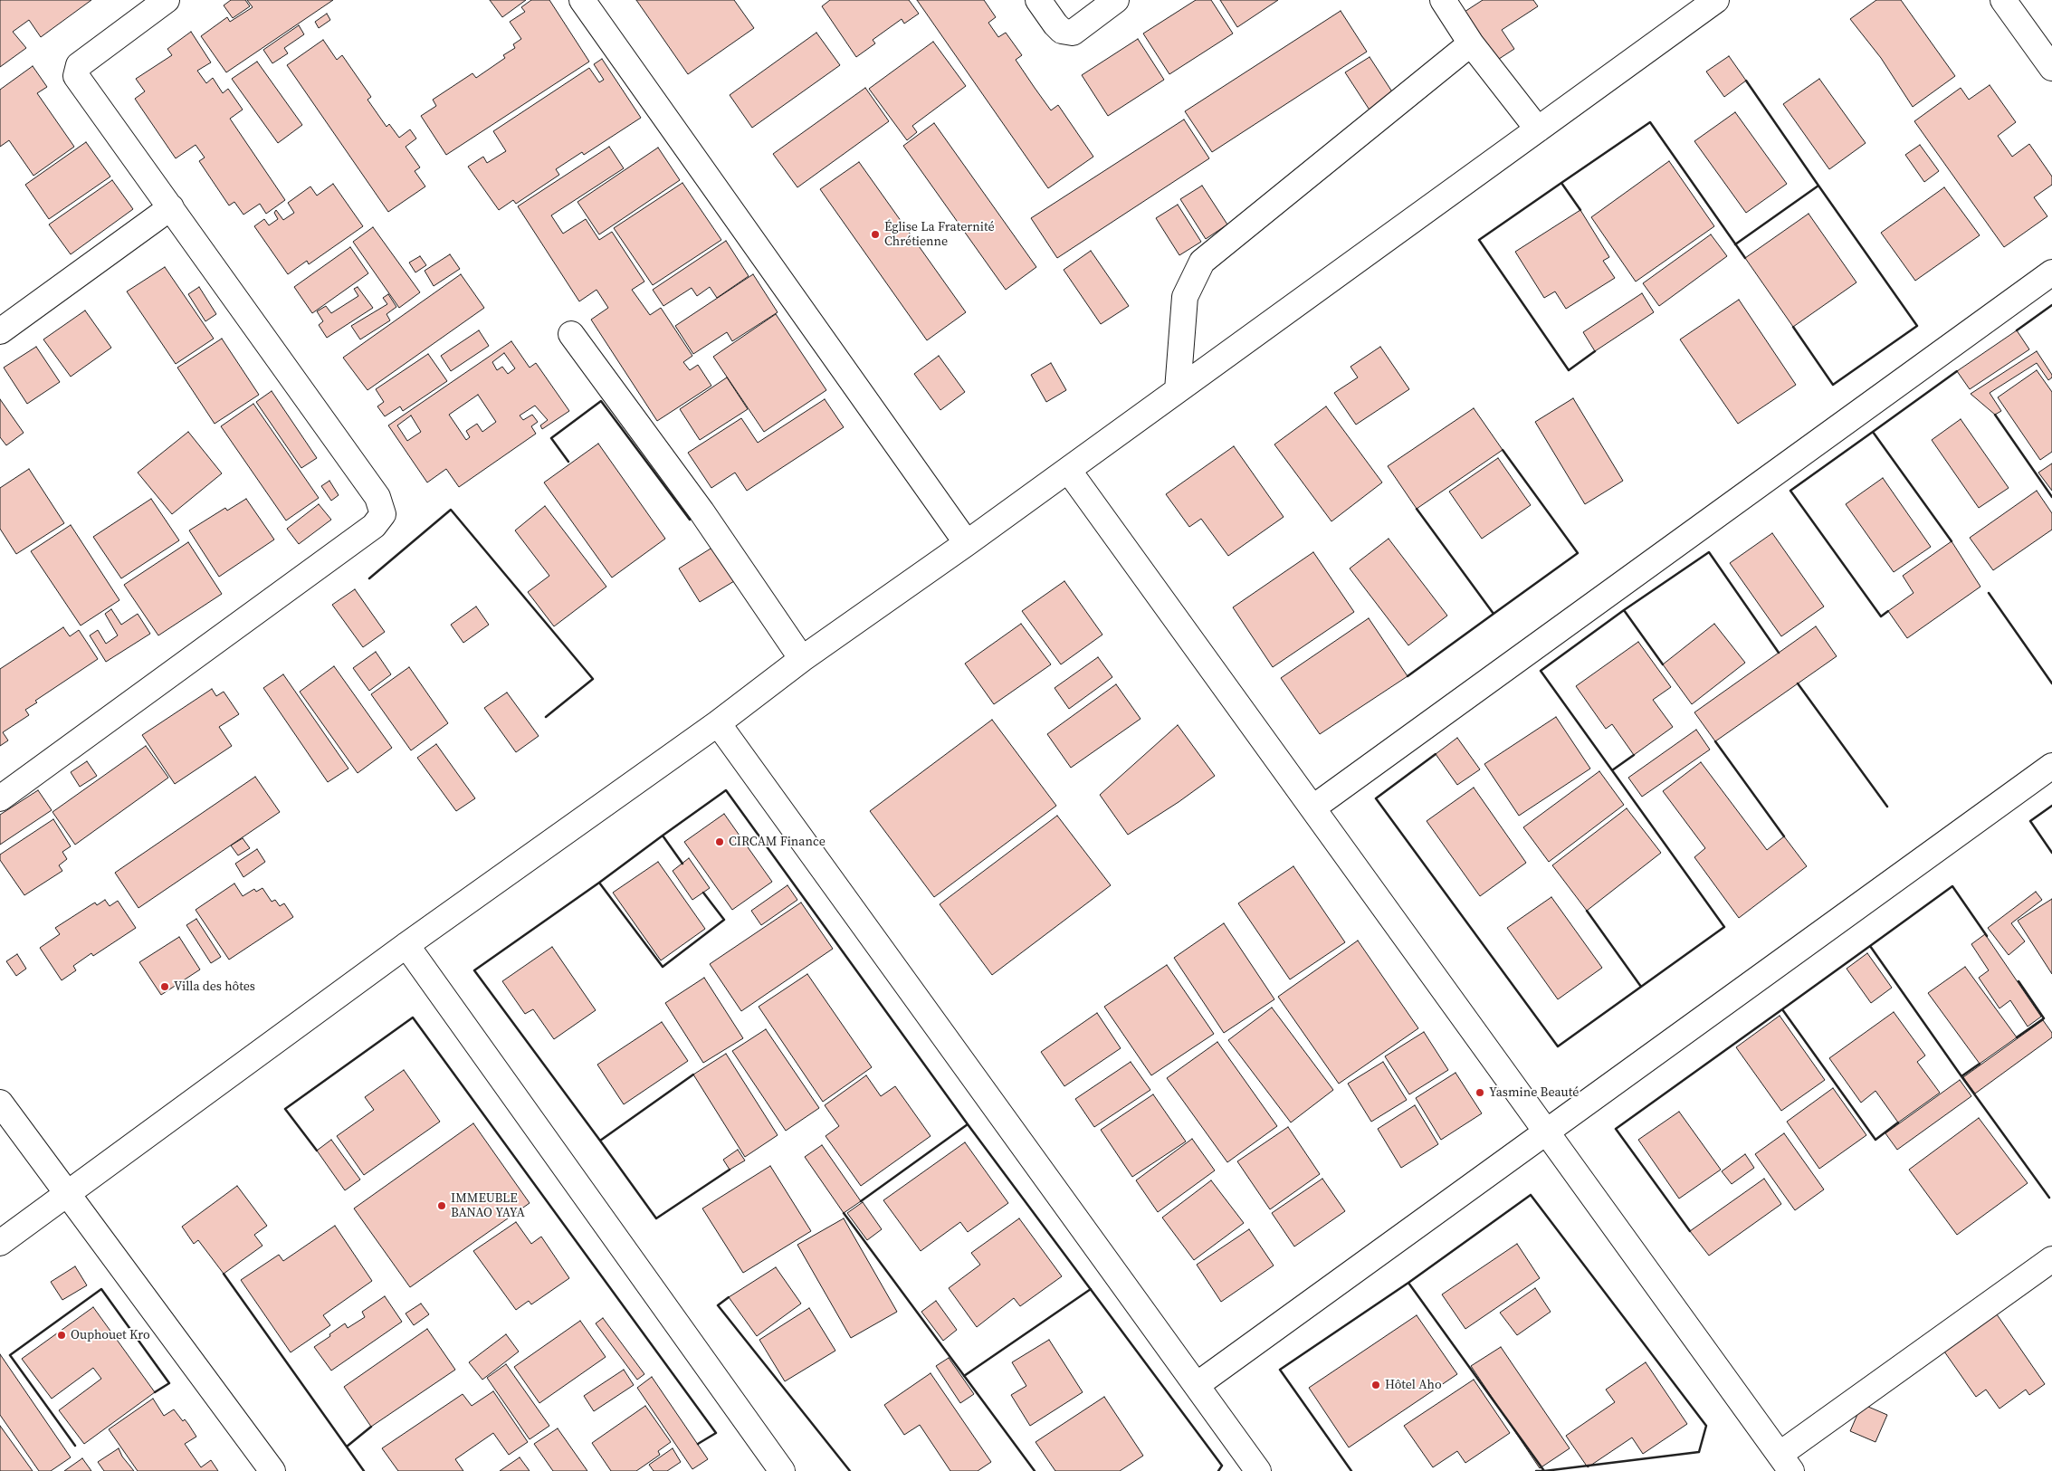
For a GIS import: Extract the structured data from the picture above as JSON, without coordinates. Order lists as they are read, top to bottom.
{
  "places": [
    "Église La Fraternité Chrétienne",
    "CIRCAM Finance",
    "Villa des hôtes",
    "Yasmine Beauté",
    "IMMEUBLE BANAO YAYA",
    "Ouphouet Kro",
    "Hôtel Aho"
  ]
}
